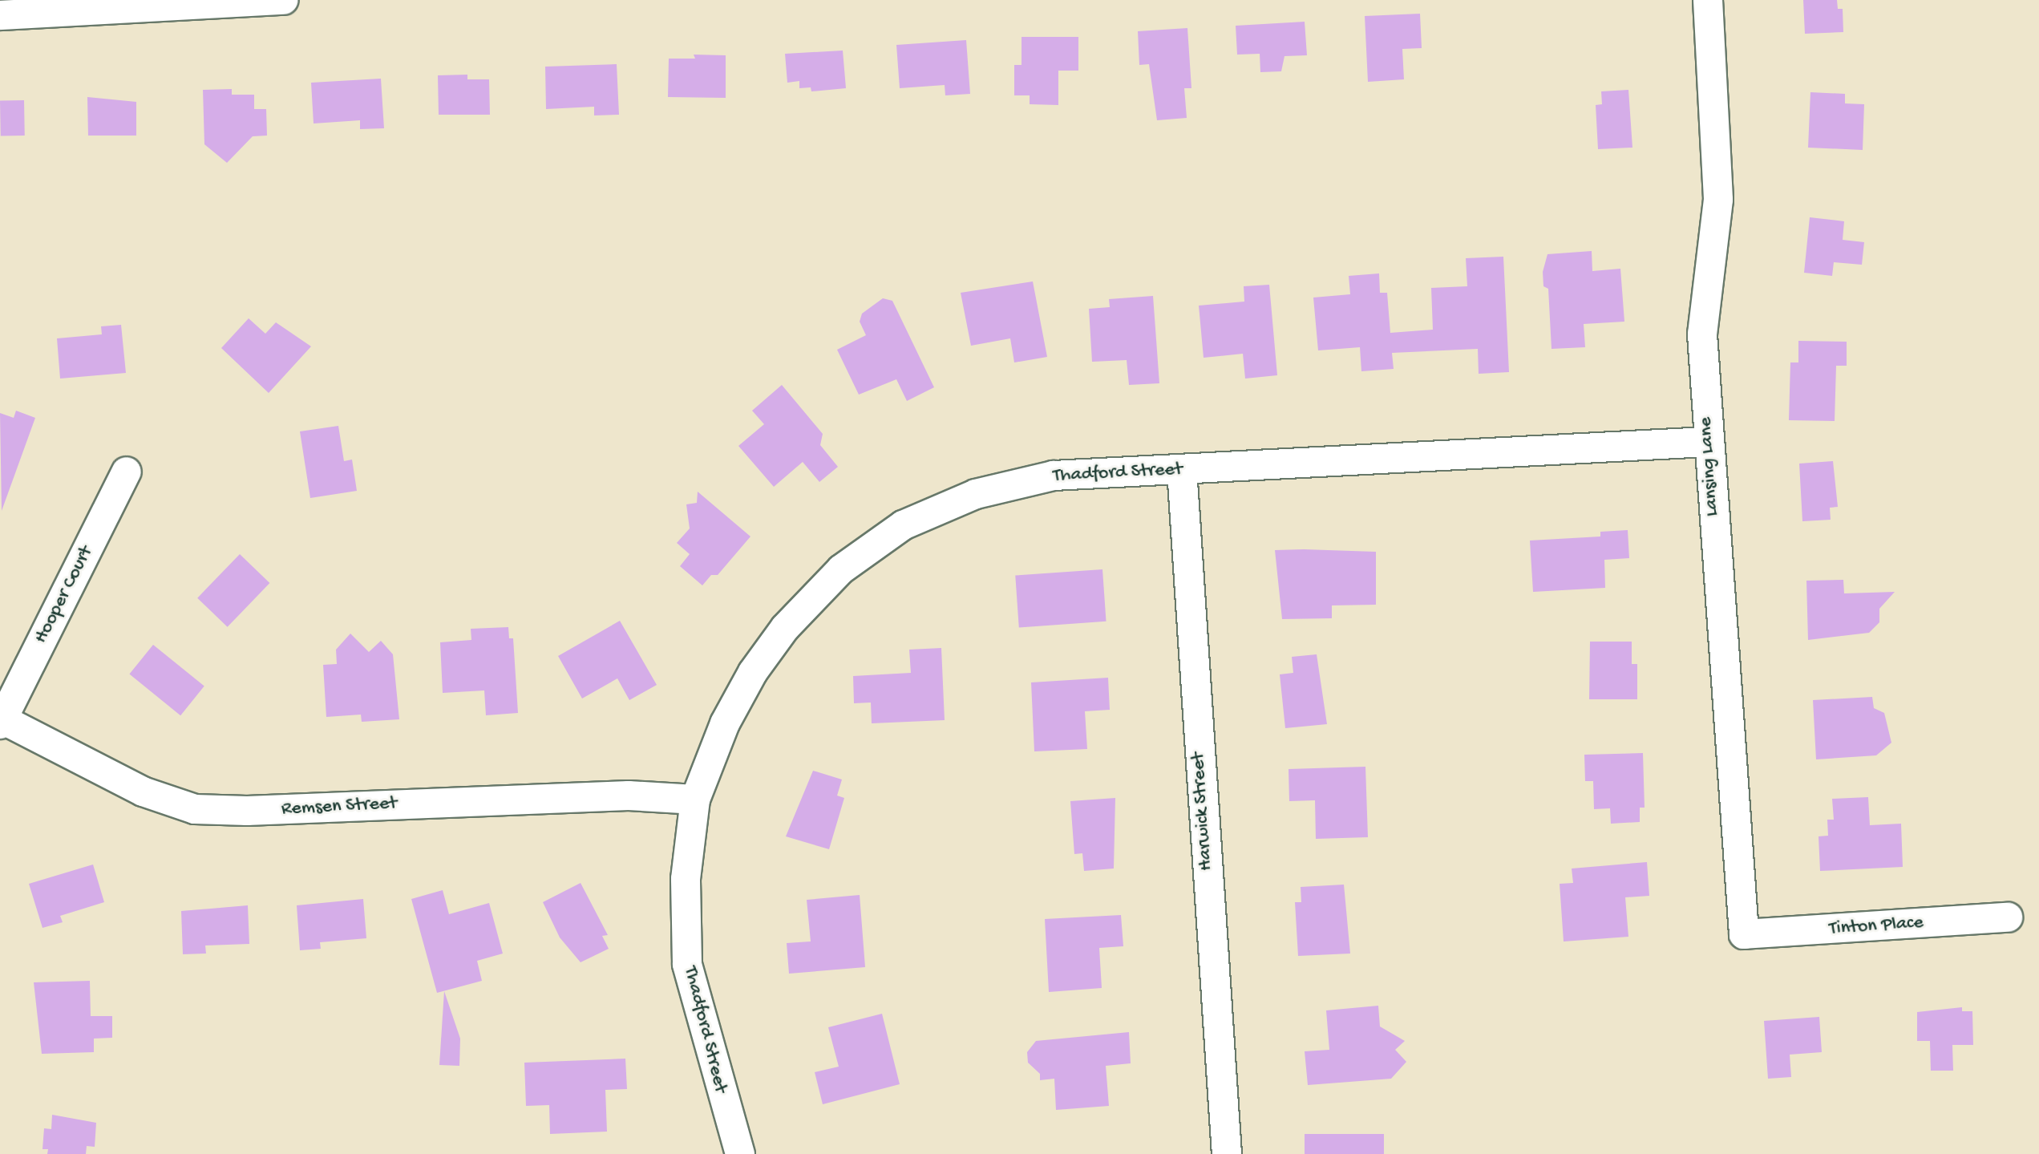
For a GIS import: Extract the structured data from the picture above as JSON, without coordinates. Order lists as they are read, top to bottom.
{
  "streets": {
    "street": [
      "Lansing Lane",
      "Thadford Street",
      "Hooper Court",
      "Remsen Street",
      "Harwick Street",
      "Tinton Place"
    ]
  },
  "crossings": [
    ["Lansing Lane", "Thadford Street"],
    ["Lansing Lane", "Tinton Place"],
    ["Thadford Street", "Remsen Street"],
    ["Thadford Street", "Harwick Street"],
    ["Hooper Court", "Remsen Street"]
  ]
}
